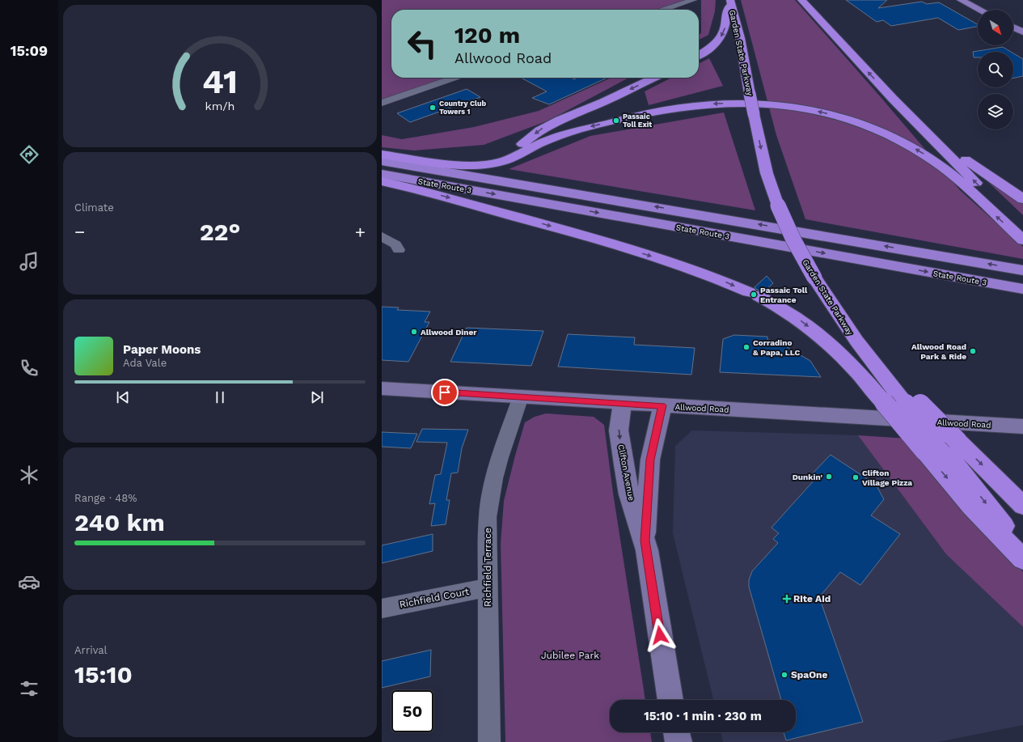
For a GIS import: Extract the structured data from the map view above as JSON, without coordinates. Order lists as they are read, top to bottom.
{
  "streets": {
    "highway": ["Garden State Parkway", "State Route 3"],
    "main road": ["Allwood Road", "Clifton Avenue"],
    "street": ["Richfield Terrace", "Richfield Court"]
  },
  "crossings": [
    ["Allwood Road", "Clifton Avenue"],
    ["Allwood Road", "Richfield Terrace"],
    ["Richfield Terrace", "Richfield Court"]
  ],
  "parks": ["Jubilee Park"],
  "places": {
    "other": [
      "Country Club Towers 1",
      "Passaic Toll Exit",
      "Passaic Toll Entrance",
      "Allwood Diner",
      "Corradino & Papa, LLC",
      "Allwood Road Park & Ride",
      "Dunkin'",
      "Clifton Village Pizza",
      "SpaOne"
    ],
    "health": ["Rite Aid"]
  },
  "north": "bottom right",
  "page": {
    "tabs": "15:09",
    "turn": ["120 m", "Allwood Road"],
    "tile": [
      "Climate",
      ["Range · 48%", "240 km"],
      ["Arrival", "15:10"]
    ],
    "heat": ["−", "22°", "+"],
    "song": ["Paper Moons", "Ada Vale"],
    "limit": "50",
    "trip": "15:10 · 1 min · 230 m",
    "gauge": ["41", "km/h"]
  }
}
